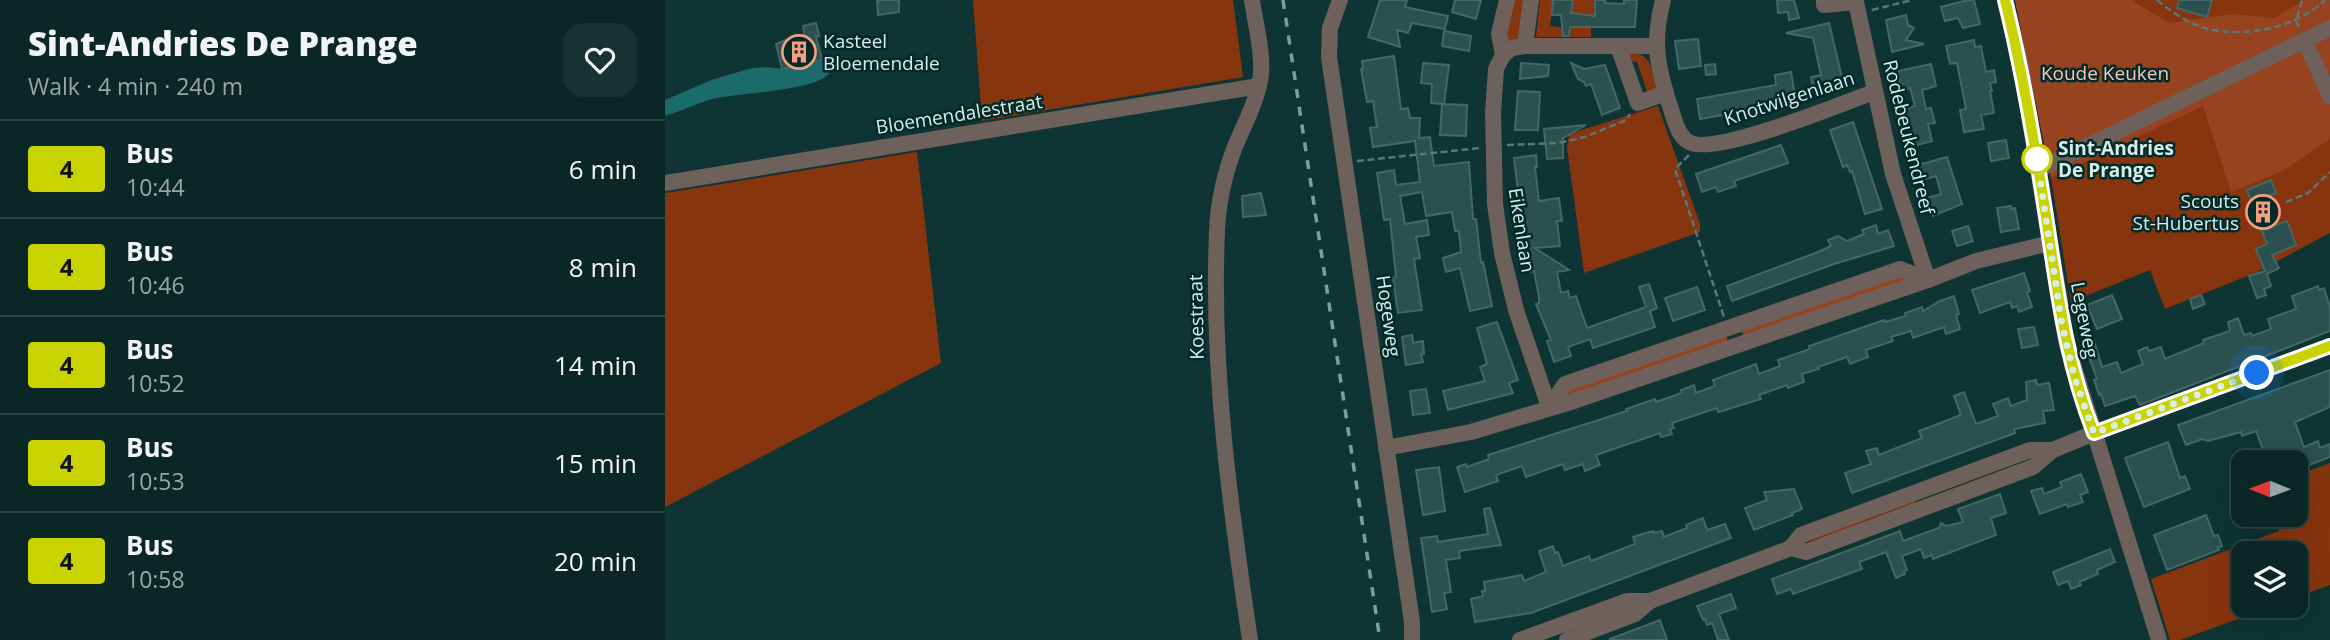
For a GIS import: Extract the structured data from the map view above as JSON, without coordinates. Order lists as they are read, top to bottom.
{
  "streets": {
    "street": [
      "Knotwilgenlaan",
      "Bloemendalestraat",
      "Rodebeukendreef",
      "Eikenlaan",
      "Hogeweg",
      "Koestraat",
      "Legeweg"
    ]
  },
  "crossings": [
    ["Knotwilgenlaan", "Rodebeukendreef"],
    ["Bloemendalestraat", "Koestraat"]
  ],
  "parks": ["Koude Keuken"],
  "places": {
    "building": ["Kasteel Bloemendale", "Scouts St-Hubertus"],
    "other": ["Sint-Andries De Prange"]
  },
  "lines": ["bus line 4"],
  "north": "left",
  "page": {
    "heading": ["Sint-Andries De Prange", "Walk · 4 min · 240 m"],
    "list": [
      {
        "mark": "4",
        "name": "Bus",
        "note": "10:44",
        "value": "6 min"
      },
      {
        "mark": "4",
        "name": "Bus",
        "note": "10:46",
        "value": "8 min"
      },
      {
        "mark": "4",
        "name": "Bus",
        "note": "10:52",
        "value": "14 min"
      },
      {
        "mark": "4",
        "name": "Bus",
        "note": "10:53",
        "value": "15 min"
      },
      {
        "mark": "4",
        "name": "Bus",
        "note": "10:58",
        "value": "20 min"
      }
    ]
  }
}
